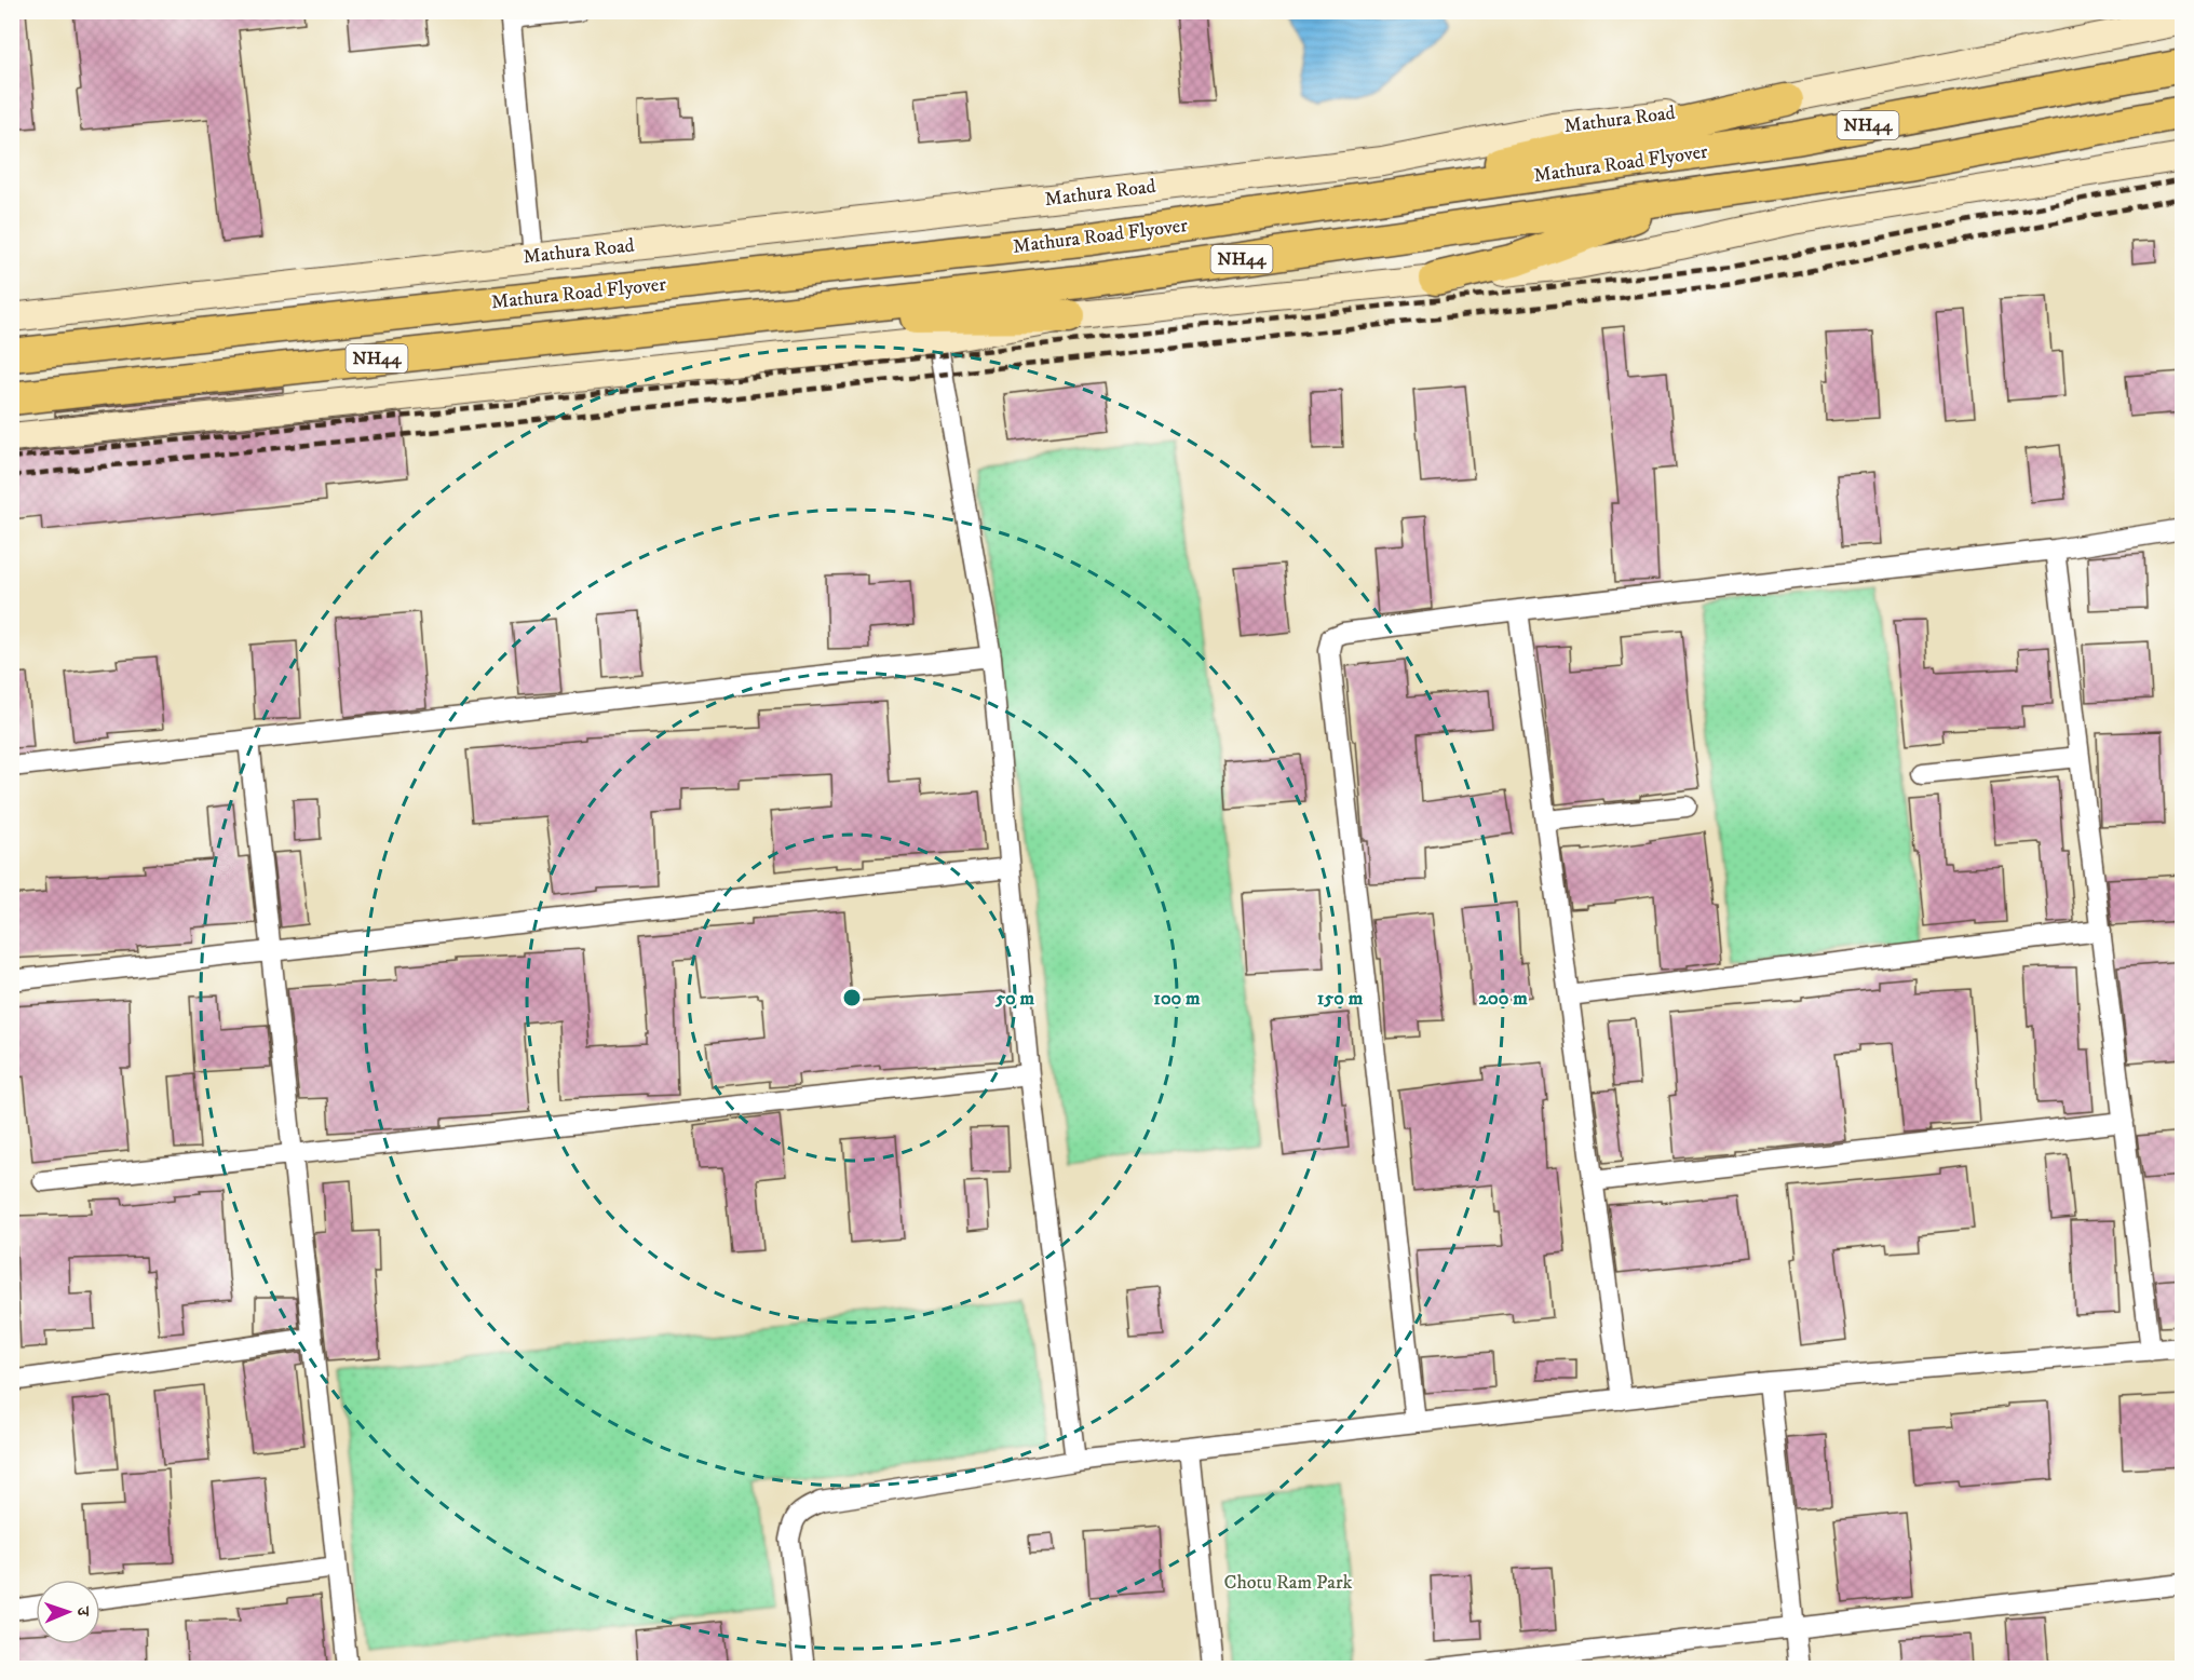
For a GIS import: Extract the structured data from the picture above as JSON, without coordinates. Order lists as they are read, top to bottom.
{
  "streets": {
    "highway": ["NH44", "Mathura Road Flyover"],
    "main road": ["Mathura Road"]
  },
  "crossings": [
    ["NH44", "Mathura Road Flyover"]
  ],
  "parks": ["Chotu Ram Park"],
  "north": "right",
  "rings": [
    "50 m",
    "100 m",
    "150 m",
    "200 m"
  ]
}
